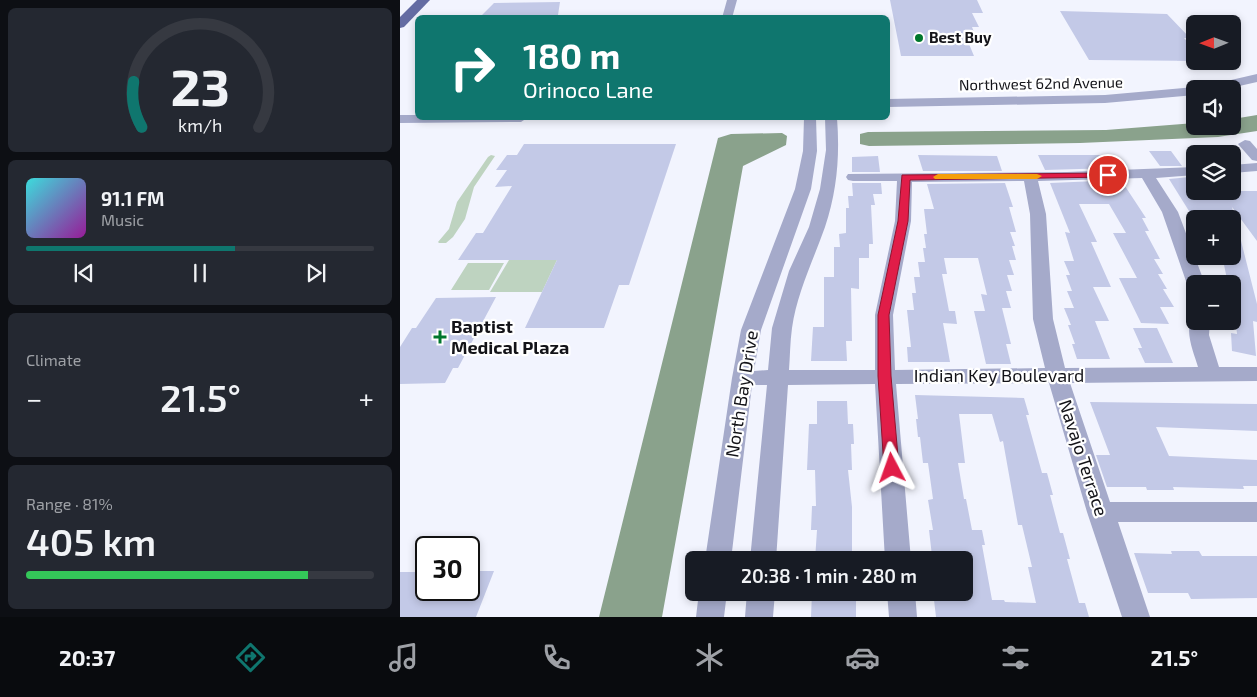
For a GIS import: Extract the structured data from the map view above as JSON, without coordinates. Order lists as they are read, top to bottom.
{
  "streets": {
    "street": [
      "Northwest 62nd Avenue",
      "Indian Key Boulevard",
      "North Bay Drive",
      "Navajo Terrace"
    ]
  },
  "crossings": [
    ["Indian Key Boulevard", "North Bay Drive"],
    ["Indian Key Boulevard", "Navajo Terrace"]
  ],
  "places": {
    "other": ["Best Buy"],
    "health": ["Baptist Medical Plaza"]
  },
  "north": "left",
  "page": {
    "map_buttons": ["+", "−"],
    "turn": ["180 m", "Orinoco Lane"],
    "song": ["91.1 FM", "Music"],
    "tile": [
      "Climate",
      ["Range · 81%", "405 km"]
    ],
    "heat": ["−", "21.5°", "+"],
    "limit": "30",
    "trip": "20:38 · 1 min · 280 m",
    "tabs": ["20:37", "21.5°"],
    "gauge": ["23", "km/h"]
  }
}
